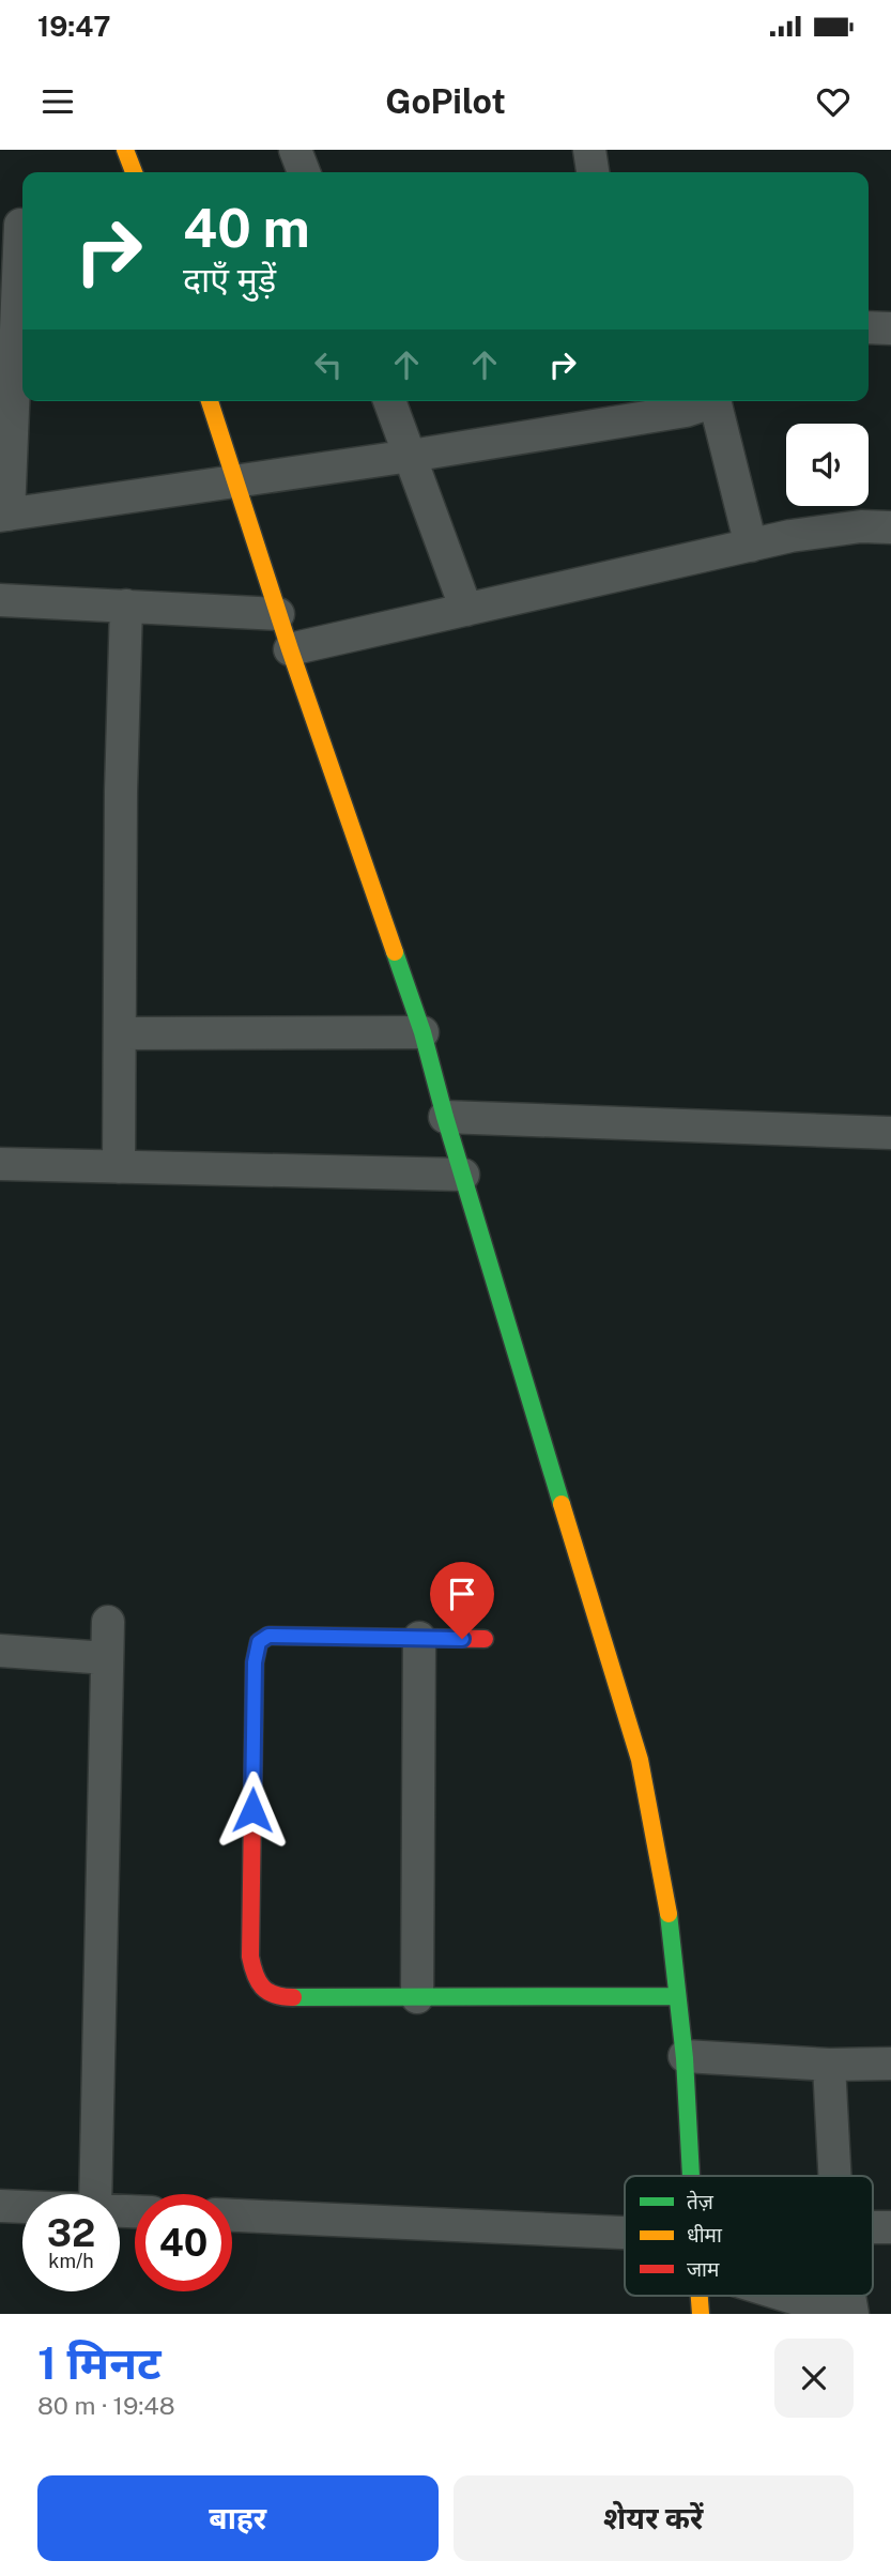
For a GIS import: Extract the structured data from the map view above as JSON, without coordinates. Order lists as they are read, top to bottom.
{
  "legend": ["तेज़", "धीमा", "जाम"],
  "page": {
    "status": "19:47",
    "header": "GoPilot",
    "turn": ["40 m", "दाएँ मुड़ें"],
    "speed": "32 km/h",
    "limit": "40",
    "heading": ["1 मिनट", "80 m · 19:48"],
    "buttons": ["बाहर", "शेयर करें"]
  }
}
